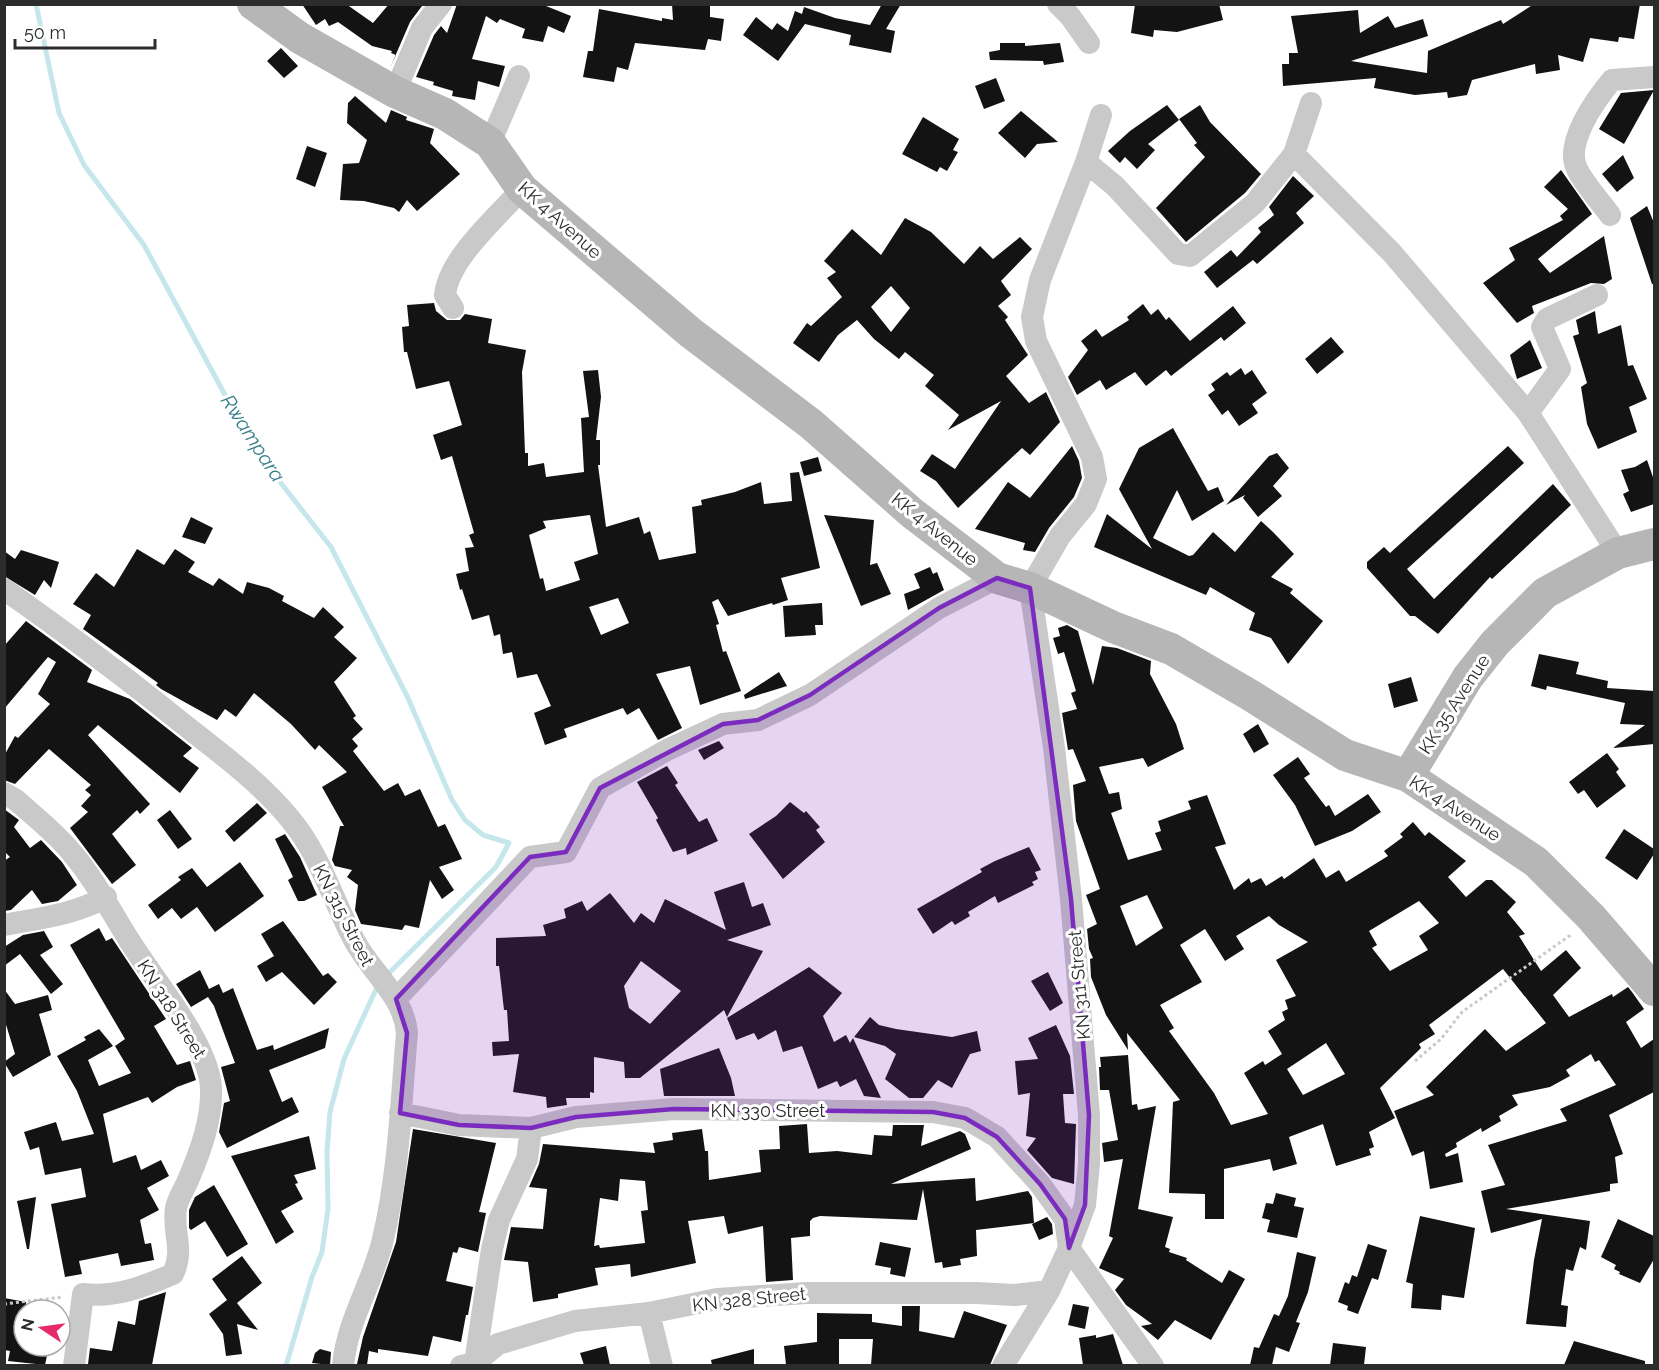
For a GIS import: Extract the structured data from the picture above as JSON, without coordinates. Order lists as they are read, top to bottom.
{
  "streets": {
    "main road": ["KK 4 Avenue", "KK 35 Avenue"],
    "street": [
      "KN 315 Street",
      "KN 311 Street",
      "KN 318 Street",
      "KN 330 Street",
      "KN 328 Street"
    ]
  },
  "crossings": [
    ["KK 4 Avenue", "KK 35 Avenue"],
    ["KK 4 Avenue", "KN 311 Street"],
    ["KN 315 Street", "KN 330 Street"],
    ["KN 311 Street", "KN 330 Street"],
    ["KN 311 Street", "KN 328 Street"]
  ],
  "water": ["Rwampara"],
  "scale_bar": "50 m",
  "north": "left"
}
